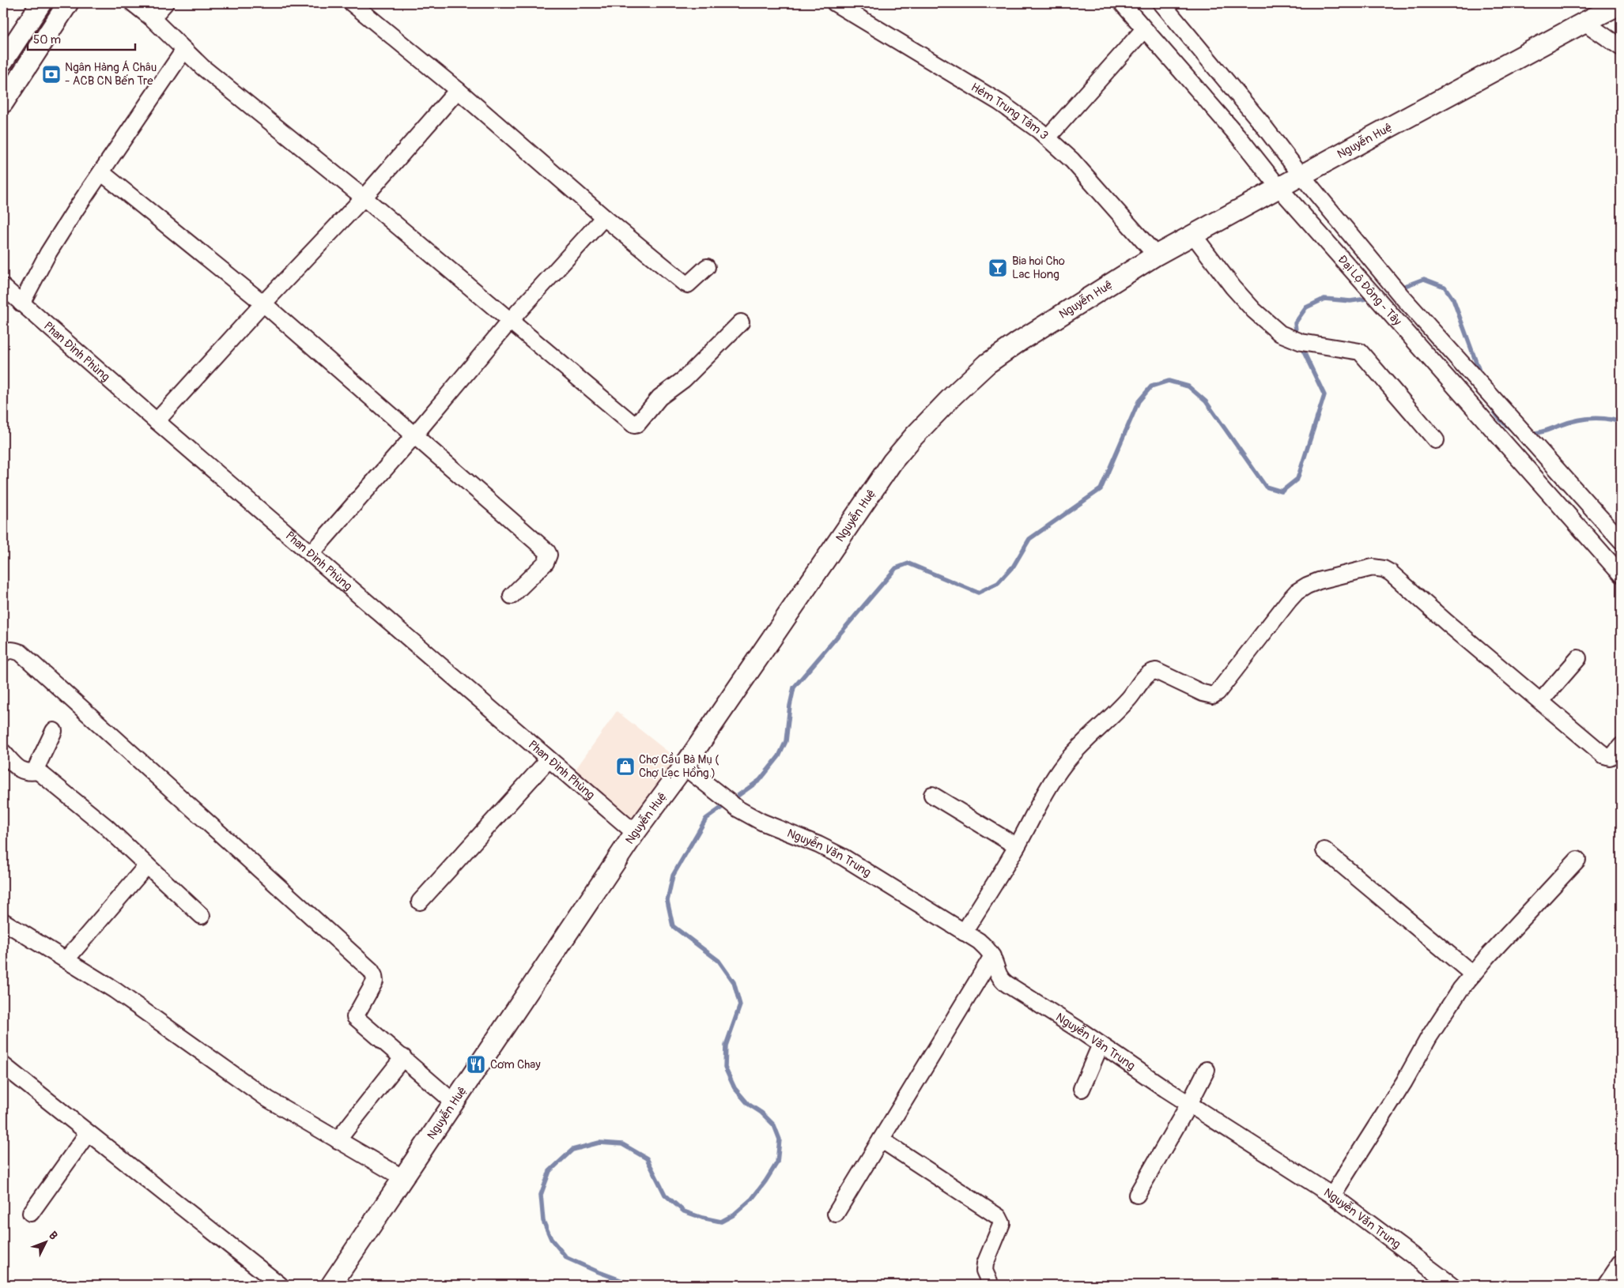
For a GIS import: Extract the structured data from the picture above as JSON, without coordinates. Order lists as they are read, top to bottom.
{
  "streets": {
    "main road": ["Nguyễn Huệ"],
    "street": [
      "Hẻm Trung Tâm 3",
      "Đại Lộ Đông - Tây",
      "Phan Đình Phùng",
      "Nguyễn Văn Trung"
    ]
  },
  "crossings": [
    ["Hẻm Trung Tâm 3", "Nguyễn Huệ"],
    ["Nguyễn Huệ", "Đại Lộ Đông - Tây"],
    ["Nguyễn Huệ", "Phan Đình Phùng"],
    ["Nguyễn Huệ", "Nguyễn Văn Trung"]
  ],
  "places": {
    "bank": ["Ngân Hàng Á Châu - ACB CN Bến Tre"],
    "bar": ["Bia hoi Cho Lac Hong"],
    "shop": ["Chợ Cầu Bà Mụ ( Chợ Lạc Hồng )"],
    "restaurant": ["Cơm Chay"]
  },
  "scale_bar": "50 m",
  "north": "top right"
}
